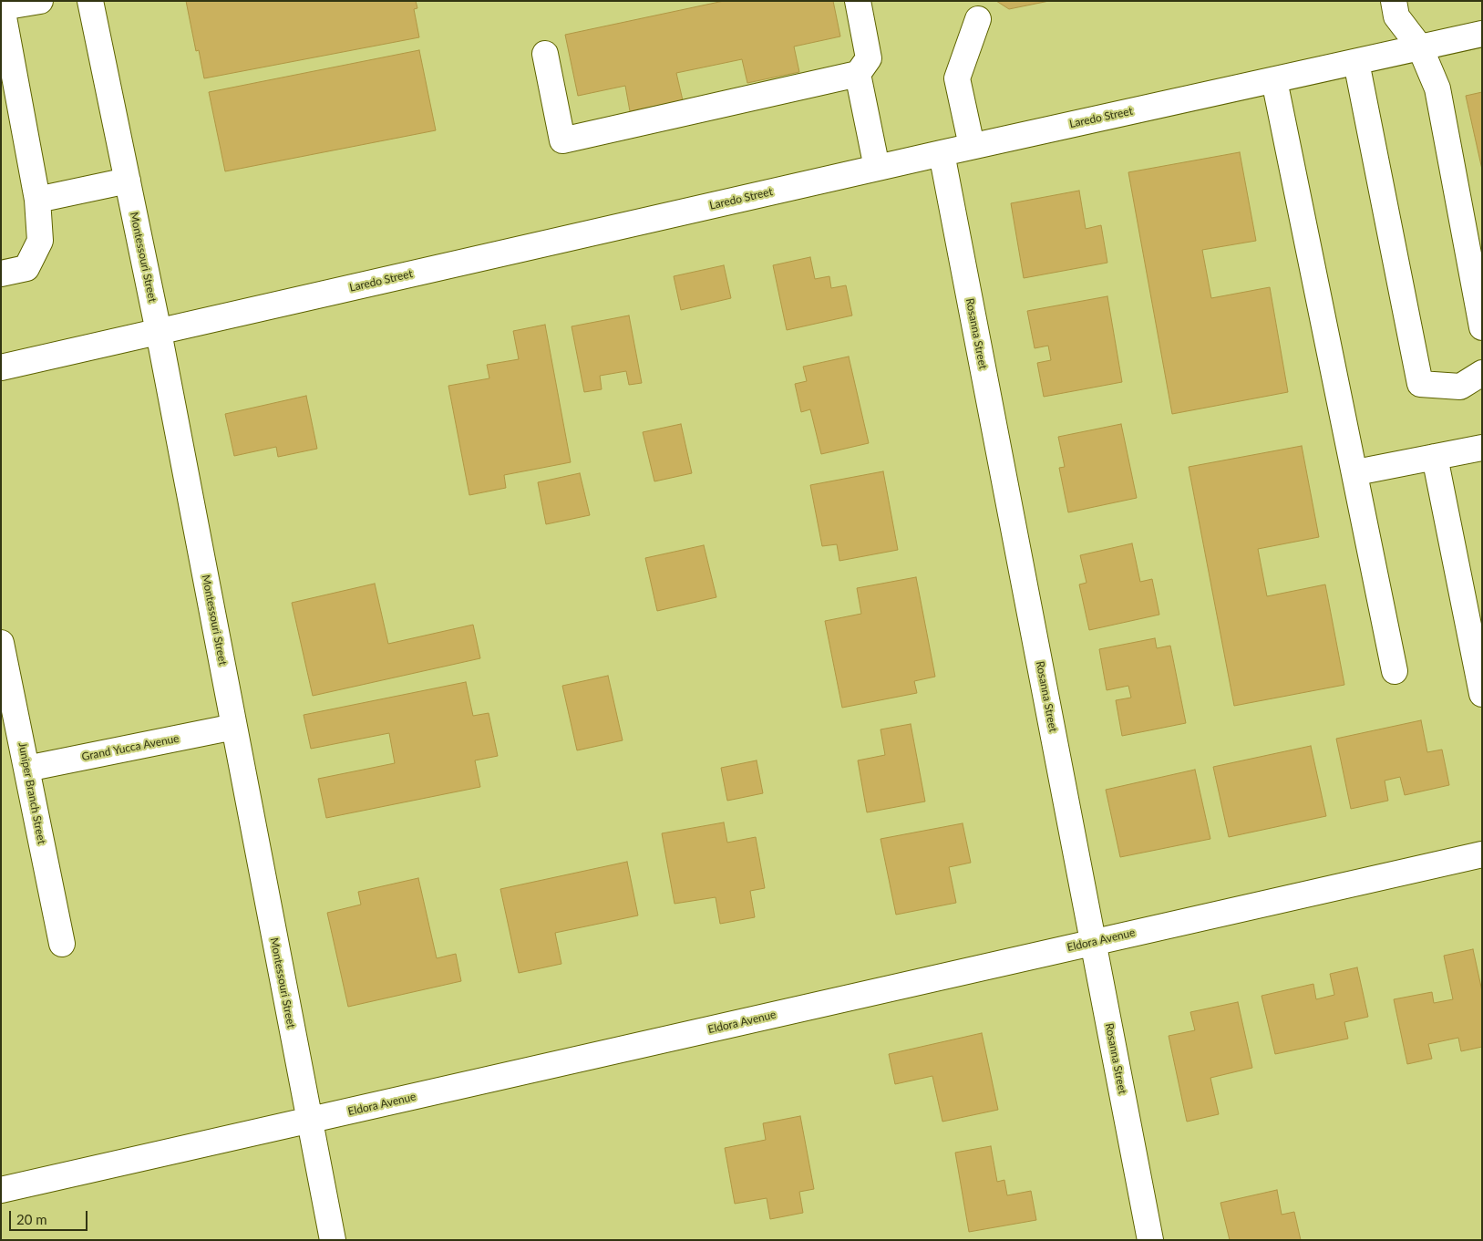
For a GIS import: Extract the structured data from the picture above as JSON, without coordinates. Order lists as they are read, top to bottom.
{
  "streets": {
    "street": [
      "Laredo Street",
      "Montessouri Street",
      "Rosanna Street",
      "Grand Yucca Avenue",
      "Juniper Branch Street",
      "Eldora Avenue"
    ]
  },
  "crossings": [
    ["Laredo Street", "Montessouri Street"],
    ["Laredo Street", "Rosanna Street"],
    ["Montessouri Street", "Grand Yucca Avenue"],
    ["Montessouri Street", "Eldora Avenue"],
    ["Rosanna Street", "Eldora Avenue"],
    ["Grand Yucca Avenue", "Juniper Branch Street"]
  ],
  "scale_bar": "20 m"
}
